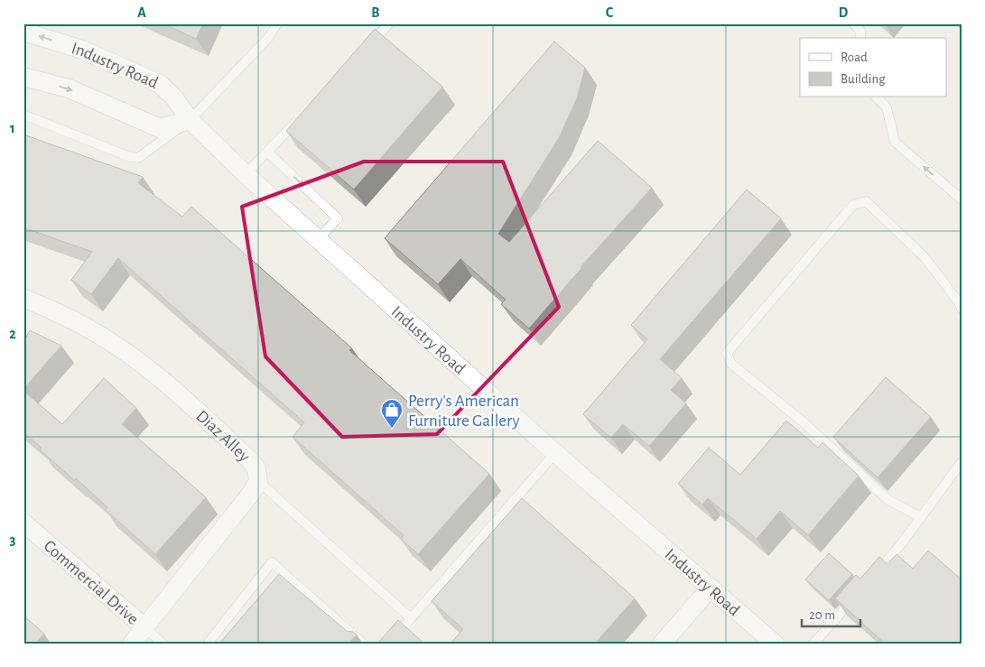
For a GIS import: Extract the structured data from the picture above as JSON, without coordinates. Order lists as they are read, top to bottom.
{
  "streets": {
    "street": ["Industry Road", "Diaz Alley", "Commercial Drive"]
  },
  "crossings": [
    ["Diaz Alley", "Commercial Drive"]
  ],
  "places": {
    "shop": ["Perry's American Furniture Gallery"]
  },
  "legend": ["Road", "Building"],
  "scale_bar": "20 m",
  "grid": {
    "columns": [
      "A",
      "B",
      "C",
      "D"
    ],
    "rows": ["1", "2", "3"]
  }
}
